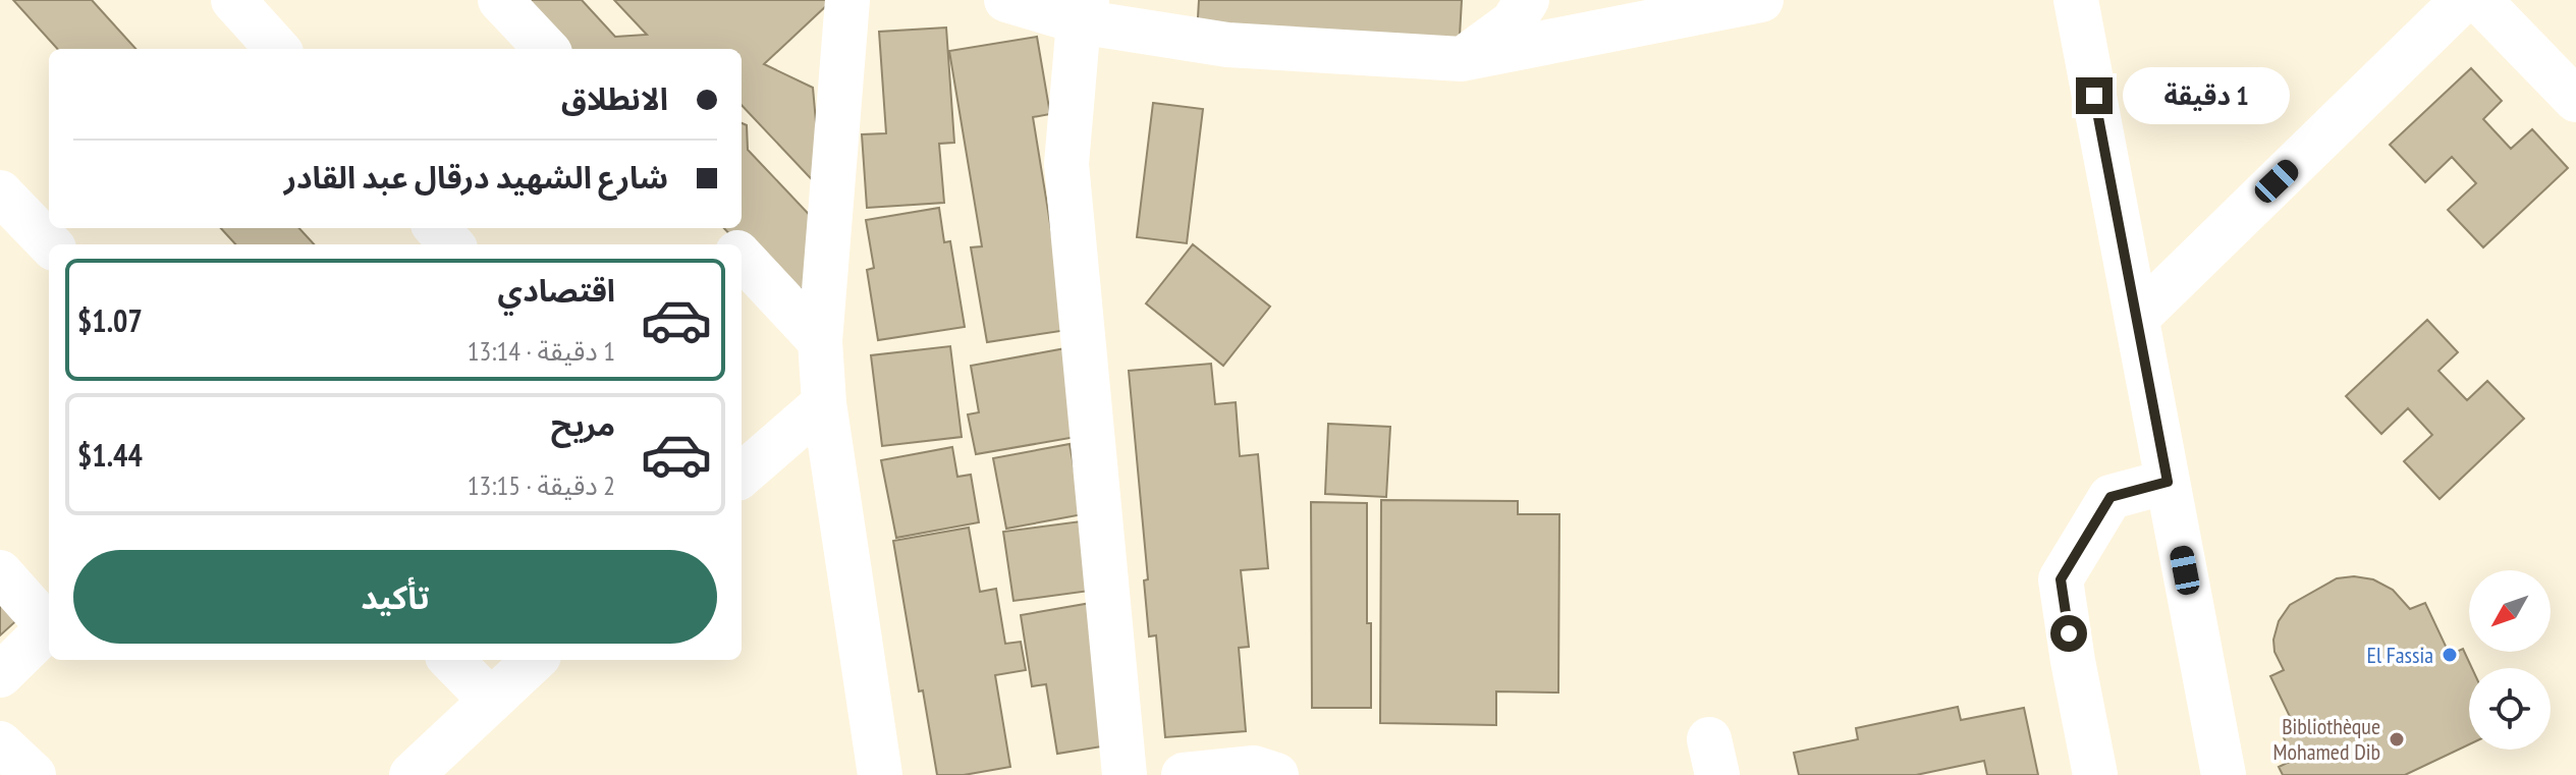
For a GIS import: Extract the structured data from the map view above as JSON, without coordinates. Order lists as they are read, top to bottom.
{
  "places": ["El Fassia", "Bibliothèque Mohamed Dib"],
  "north": "bottom left",
  "page": {
    "banner": ["الانطلاق", "شارع الشهيد درقال عبد القادر"],
    "bubble": "1 دقيقة",
    "list": [
      {
        "name": "اقتصادي",
        "note": "1 دقيقة · 13:14",
        "value": "$1.07"
      },
      {
        "name": "مريح",
        "note": "2 دقيقة · 13:15",
        "value": "$1.44"
      }
    ],
    "buttons": "تأكيد"
  }
}
